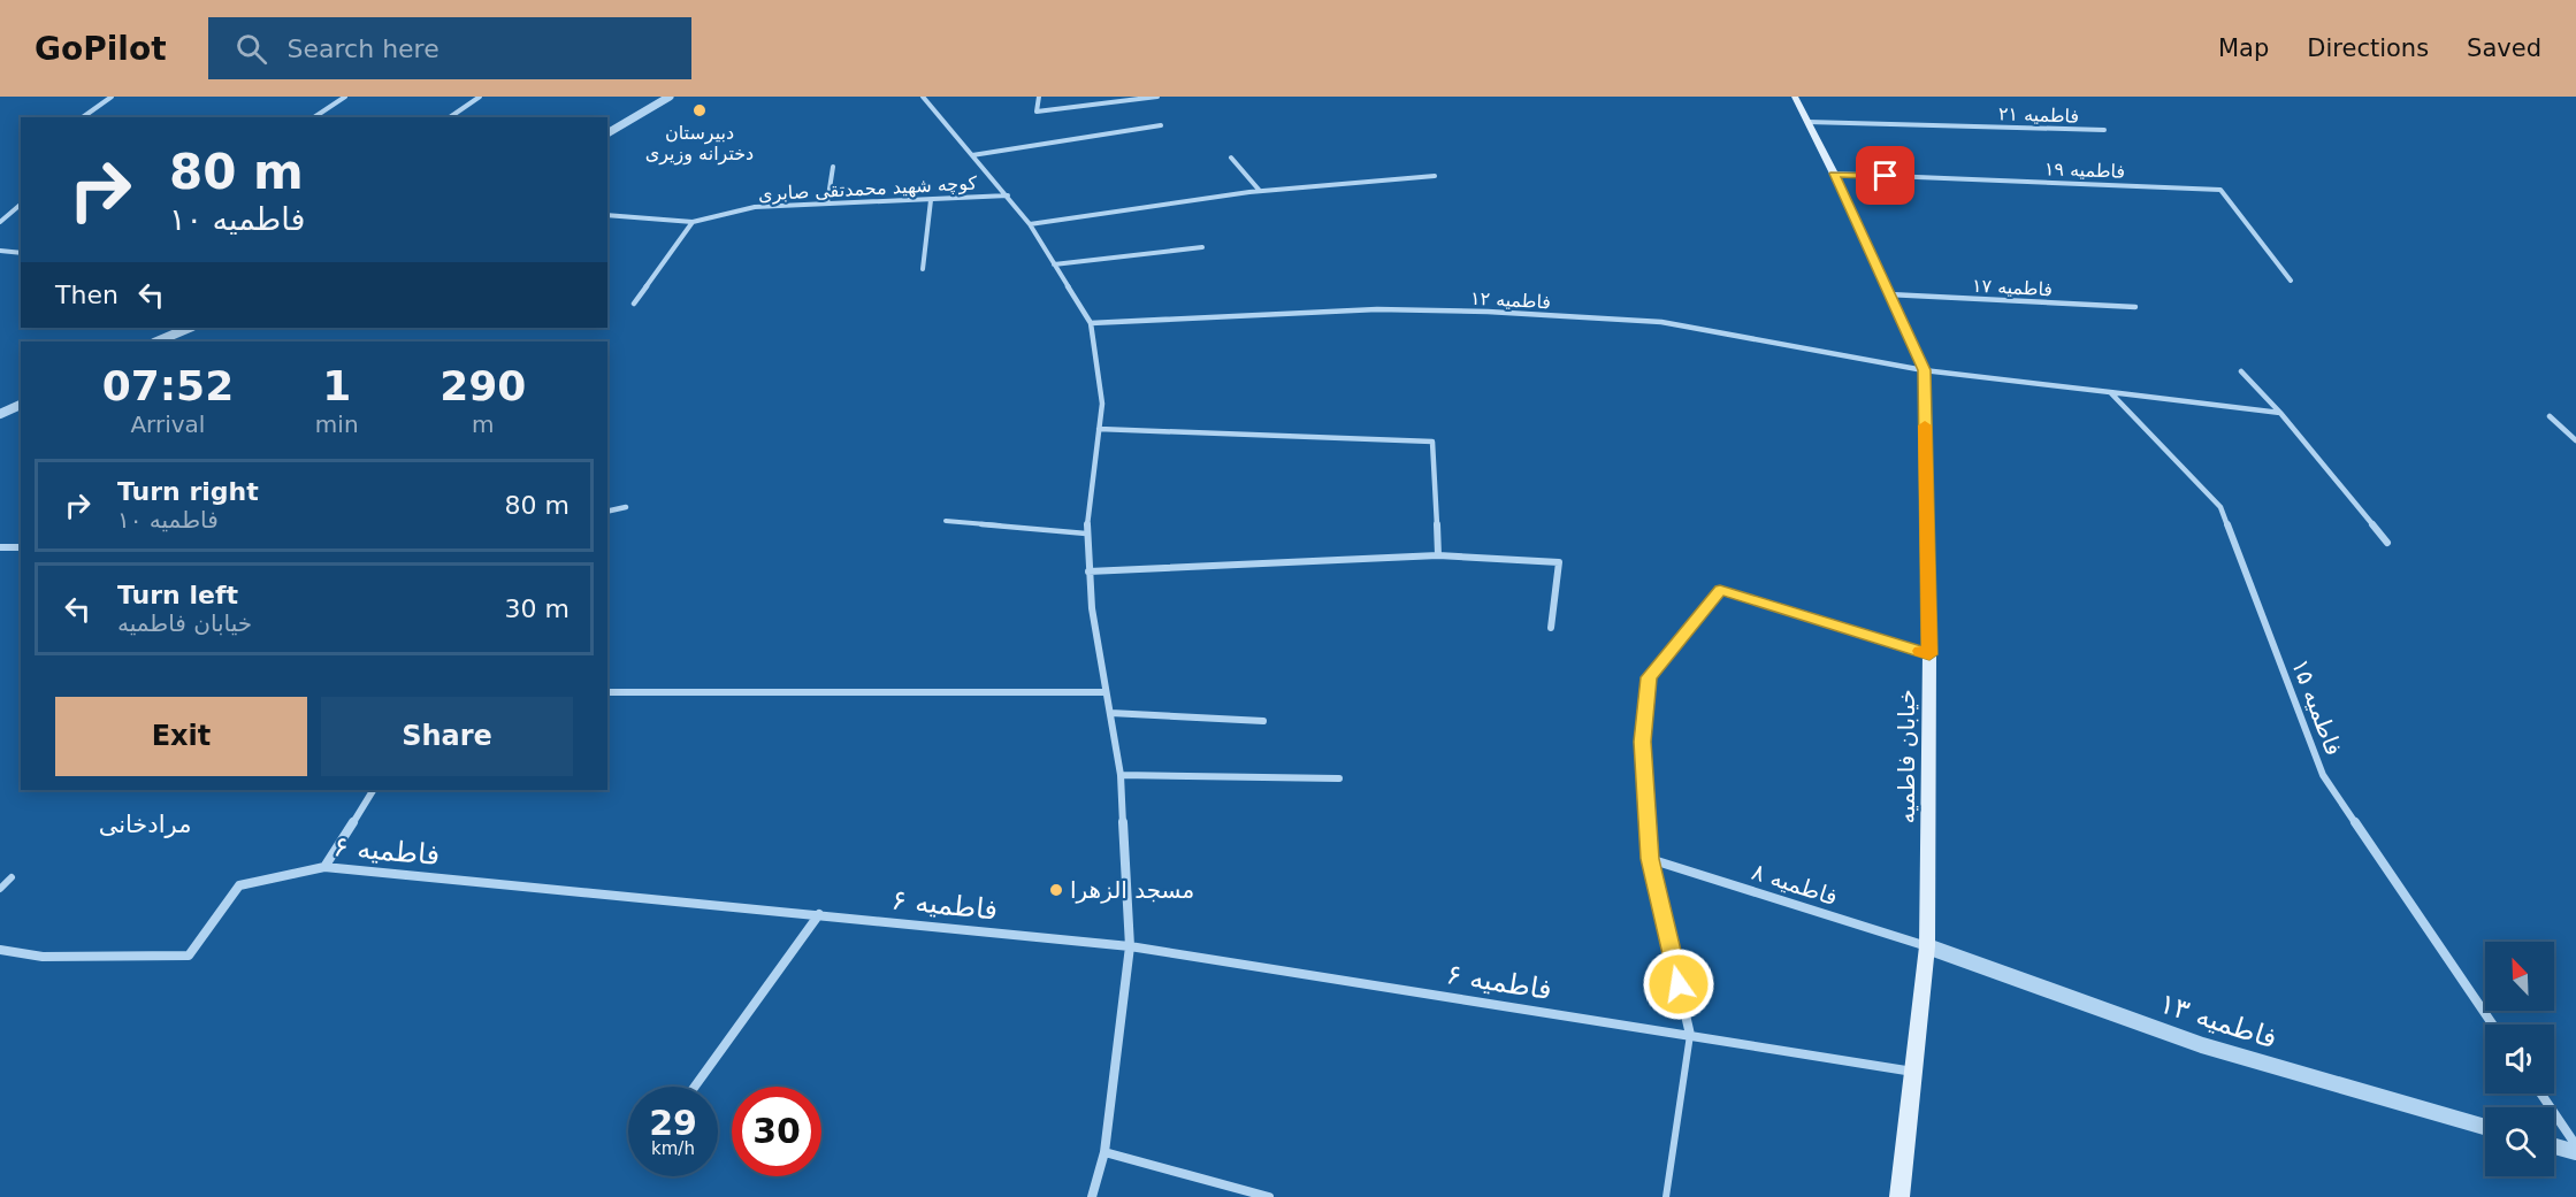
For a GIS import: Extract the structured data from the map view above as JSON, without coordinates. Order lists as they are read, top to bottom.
{
  "streets": {
    "main road": ["خیابان فاطمیه"],
    "street": [
      "فاطمیه ۲۱",
      "فاطمیه ۱۹",
      "کوچه شهید محمدتقی صابری",
      "فاطمیه ۱۷",
      "فاطمیه ۱۲",
      "فاطمیه ۱۵",
      "فاطمیه ۶",
      "فاطمیه ۸",
      "فاطمیه ۱۳"
    ]
  },
  "crossings": [
    ["فاطمیه ۲۱", "خیابان فاطمیه"],
    ["فاطمیه ۱۹", "خیابان فاطمیه"],
    ["فاطمیه ۱۷", "خیابان فاطمیه"],
    ["فاطمیه ۱۲", "خیابان فاطمیه"],
    ["خیابان فاطمیه", "فاطمیه ۶"],
    ["خیابان فاطمیه", "فاطمیه ۸"],
    ["خیابان فاطمیه", "فاطمیه ۱۳"],
    ["فاطمیه ۸", "فاطمیه ۱۳"]
  ],
  "districts": ["مرادخانی"],
  "places": ["دبیرستان دخترانه وزیری", "مسجد الزهرا"],
  "north": "top left",
  "page": {
    "header": "GoPilot",
    "search": "Search here",
    "nav": ["Map", "Directions", "Saved"],
    "turn": ["80 m", "فاطمیه ۱۰"],
    "then": "Then",
    "eta": [
      "07:52",
      "Arrival",
      "1",
      "min",
      "290",
      "m"
    ],
    "list": [
      {
        "name": "Turn right",
        "note": "فاطمیه ۱۰",
        "value": "80 m"
      },
      {
        "name": "Turn left",
        "note": "خیابان فاطمیه",
        "value": "30 m"
      }
    ],
    "buttons": ["Exit", "Share"],
    "speed": "29 km/h",
    "limit": "30"
  }
}
